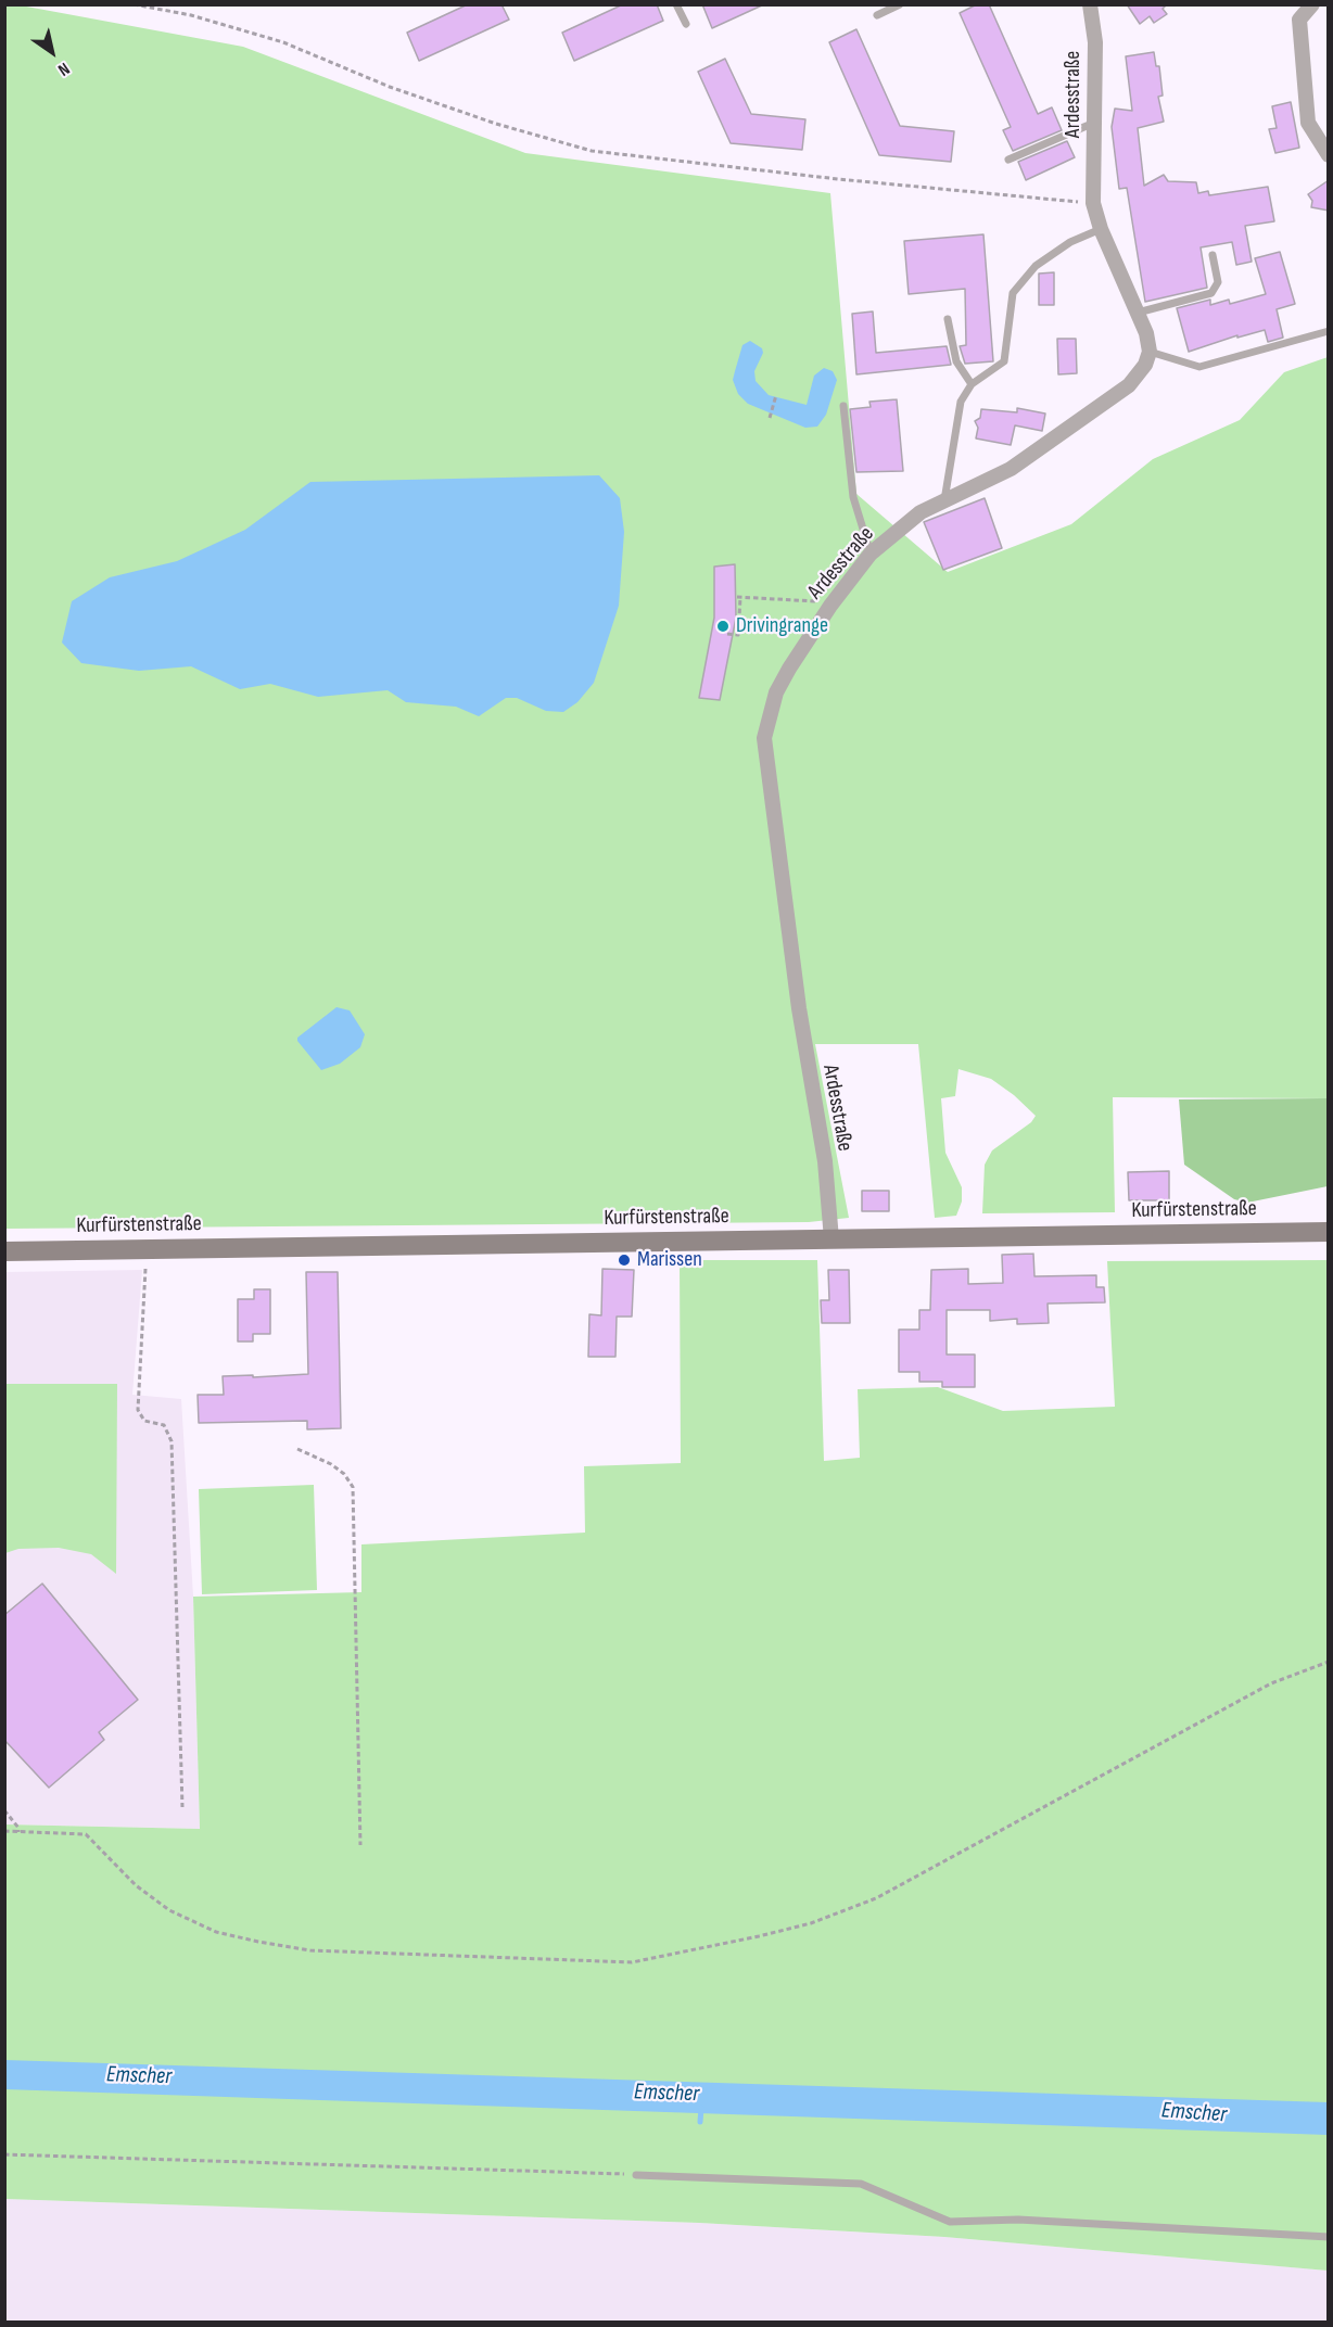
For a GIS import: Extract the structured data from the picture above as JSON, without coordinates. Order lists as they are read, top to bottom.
{
  "streets": {
    "main road": ["Kurfürstenstraße"],
    "street": ["Ardesstraße"]
  },
  "crossings": [
    ["Ardesstraße", "Kurfürstenstraße"]
  ],
  "water": ["Emscher"],
  "places": ["Drivingrange", "Marissen"],
  "north": "bottom right"
}
